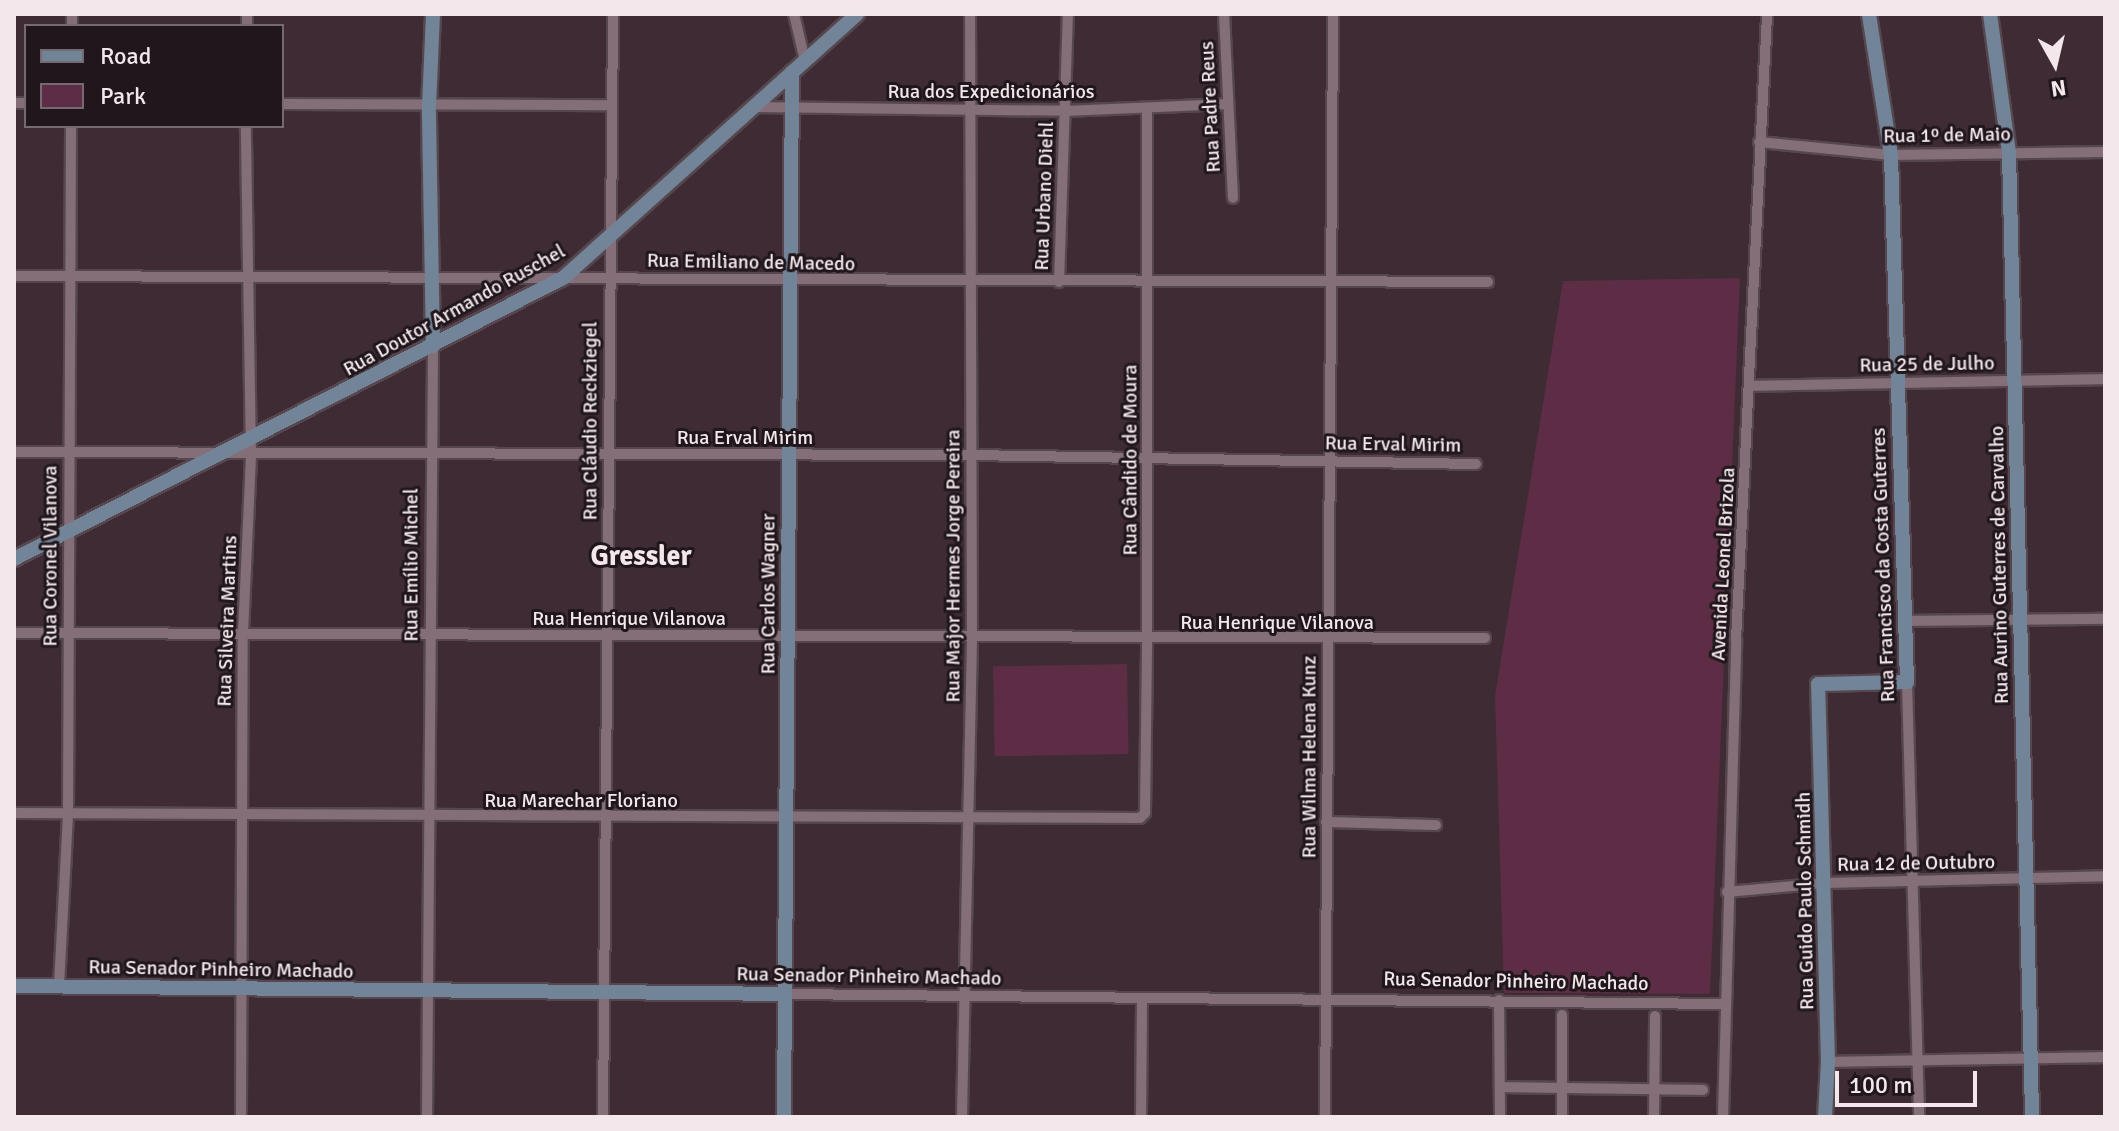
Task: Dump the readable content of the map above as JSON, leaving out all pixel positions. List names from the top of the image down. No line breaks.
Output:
{"streets":{"street":["Rua dos Expedicionários","Rua Padre Reus","Rua 1º de Maio","Rua Urbano Diehl","Rua Emiliano de Macedo","Rua Doutor Armando Ruschel","Rua 25 de Julho","Rua Cláudio Reckziegel","Rua Erval Mirim","Rua Cândido de Moura","Rua Coronel Vilanova","Avenida Leonel Brizola","Rua Emílio Michel","Rua Francisco da Costa Guterres","Rua Aurino Guterres de Carvalho","Rua Major Hermes Jorge Pereira","Rua Carlos Wagner","Rua Henrique Vilanova","Rua Silveira Martins","Rua Wilma Helena Kunz","Rua Marechar Floriano","Rua 12 de Outubro","Rua Guido Paulo Schmidh","Rua Senador Pinheiro Machado"]},"crossings":[["Rua dos Expedicionários","Rua Padre Reus"],["Rua dos Expedicionários","Rua Urbano Diehl"],["Rua dos Expedicionários","Rua Doutor Armando Ruschel"],["Rua dos Expedicionários","Rua Cândido de Moura"],["Rua dos Expedicionários","Rua Major Hermes Jorge Pereira"],["Rua dos Expedicionários","Rua Carlos Wagner"],["Rua 1º de Maio","Avenida Leonel Brizola"],["Rua 1º de Maio","Rua Francisco da Costa Guterres"],["Rua 1º de Maio","Rua Aurino Guterres de Carvalho"],["Rua Urbano Diehl","Rua Emiliano de Macedo"],["Rua Emiliano de Macedo","Rua Doutor Armando Ruschel"],["Rua Emiliano de Macedo","Rua Cláudio Reckziegel"],["Rua Emiliano de Macedo","Rua Cândido de Moura"],["Rua Emiliano de Macedo","Rua Coronel Vilanova"],["Rua Emiliano de Macedo","Rua Emílio Michel"],["Rua Emiliano de Macedo","Rua Major Hermes Jorge Pereira"],["Rua Emiliano de Macedo","Rua Carlos Wagner"],["Rua Emiliano de Macedo","Rua Silveira Martins"],["Rua Emiliano de Macedo","Rua Wilma Helena Kunz"],["Rua Doutor Armando Ruschel","Rua Cláudio Reckziegel"],["Rua Doutor Armando Ruschel","Rua Erval Mirim"],["Rua Doutor Armando Ruschel","Rua Coronel Vilanova"],["Rua Doutor Armando Ruschel","Rua Emílio Michel"],["Rua Doutor Armando Ruschel","Rua Carlos Wagner"],["Rua Doutor Armando Ruschel","Rua Silveira Martins"],["Rua 25 de Julho","Avenida Leonel Brizola"],["Rua 25 de Julho","Rua Francisco da Costa Guterres"],["Rua 25 de Julho","Rua Aurino Guterres de Carvalho"],["Rua Cláudio Reckziegel","Rua Erval Mirim"],["Rua Cláudio Reckziegel","Rua Henrique Vilanova"],["Rua Cláudio Reckziegel","Rua Marechar Floriano"],["Rua Cláudio Reckziegel","Rua Senador Pinheiro Machado"],["Rua Erval Mirim","Rua Cândido de Moura"],["Rua Erval Mirim","Rua Coronel Vilanova"],["Rua Erval Mirim","Rua Emílio Michel"],["Rua Erval Mirim","Rua Major Hermes Jorge Pereira"],["Rua Erval Mirim","Rua Carlos Wagner"],["Rua Erval Mirim","Rua Silveira Martins"],["Rua Erval Mirim","Rua Wilma Helena Kunz"],["Rua Cândido de Moura","Rua Henrique Vilanova"],["Rua Cândido de Moura","Rua Marechar Floriano"],["Rua Coronel Vilanova","Rua Henrique Vilanova"],["Rua Coronel Vilanova","Rua Marechar Floriano"],["Rua Coronel Vilanova","Rua Senador Pinheiro Machado"],["Avenida Leonel Brizola","Rua 12 de Outubro"],["Avenida Leonel Brizola","Rua Senador Pinheiro Machado"],["Rua Emílio Michel","Rua Henrique Vilanova"],["Rua Emílio Michel","Rua Marechar Floriano"],["Rua Emílio Michel","Rua Senador Pinheiro Machado"],["Rua Francisco da Costa Guterres","Rua 12 de Outubro"],["Rua Francisco da Costa Guterres","Rua Guido Paulo Schmidh"],["Rua Aurino Guterres de Carvalho","Rua 12 de Outubro"],["Rua Major Hermes Jorge Pereira","Rua Henrique Vilanova"],["Rua Major Hermes Jorge Pereira","Rua Marechar Floriano"],["Rua Major Hermes Jorge Pereira","Rua Senador Pinheiro Machado"],["Rua Carlos Wagner","Rua Henrique Vilanova"],["Rua Carlos Wagner","Rua Marechar Floriano"],["Rua Carlos Wagner","Rua Senador Pinheiro Machado"],["Rua Henrique Vilanova","Rua Silveira Martins"],["Rua Henrique Vilanova","Rua Wilma Helena Kunz"],["Rua Silveira Martins","Rua Marechar Floriano"],["Rua Silveira Martins","Rua Senador Pinheiro Machado"],["Rua Wilma Helena Kunz","Rua Senador Pinheiro Machado"],["Rua 12 de Outubro","Rua Guido Paulo Schmidh"]],"districts":["Gressler"],"legend":["Road","Park"],"scale_bar":"100 m","north":"bottom"}
